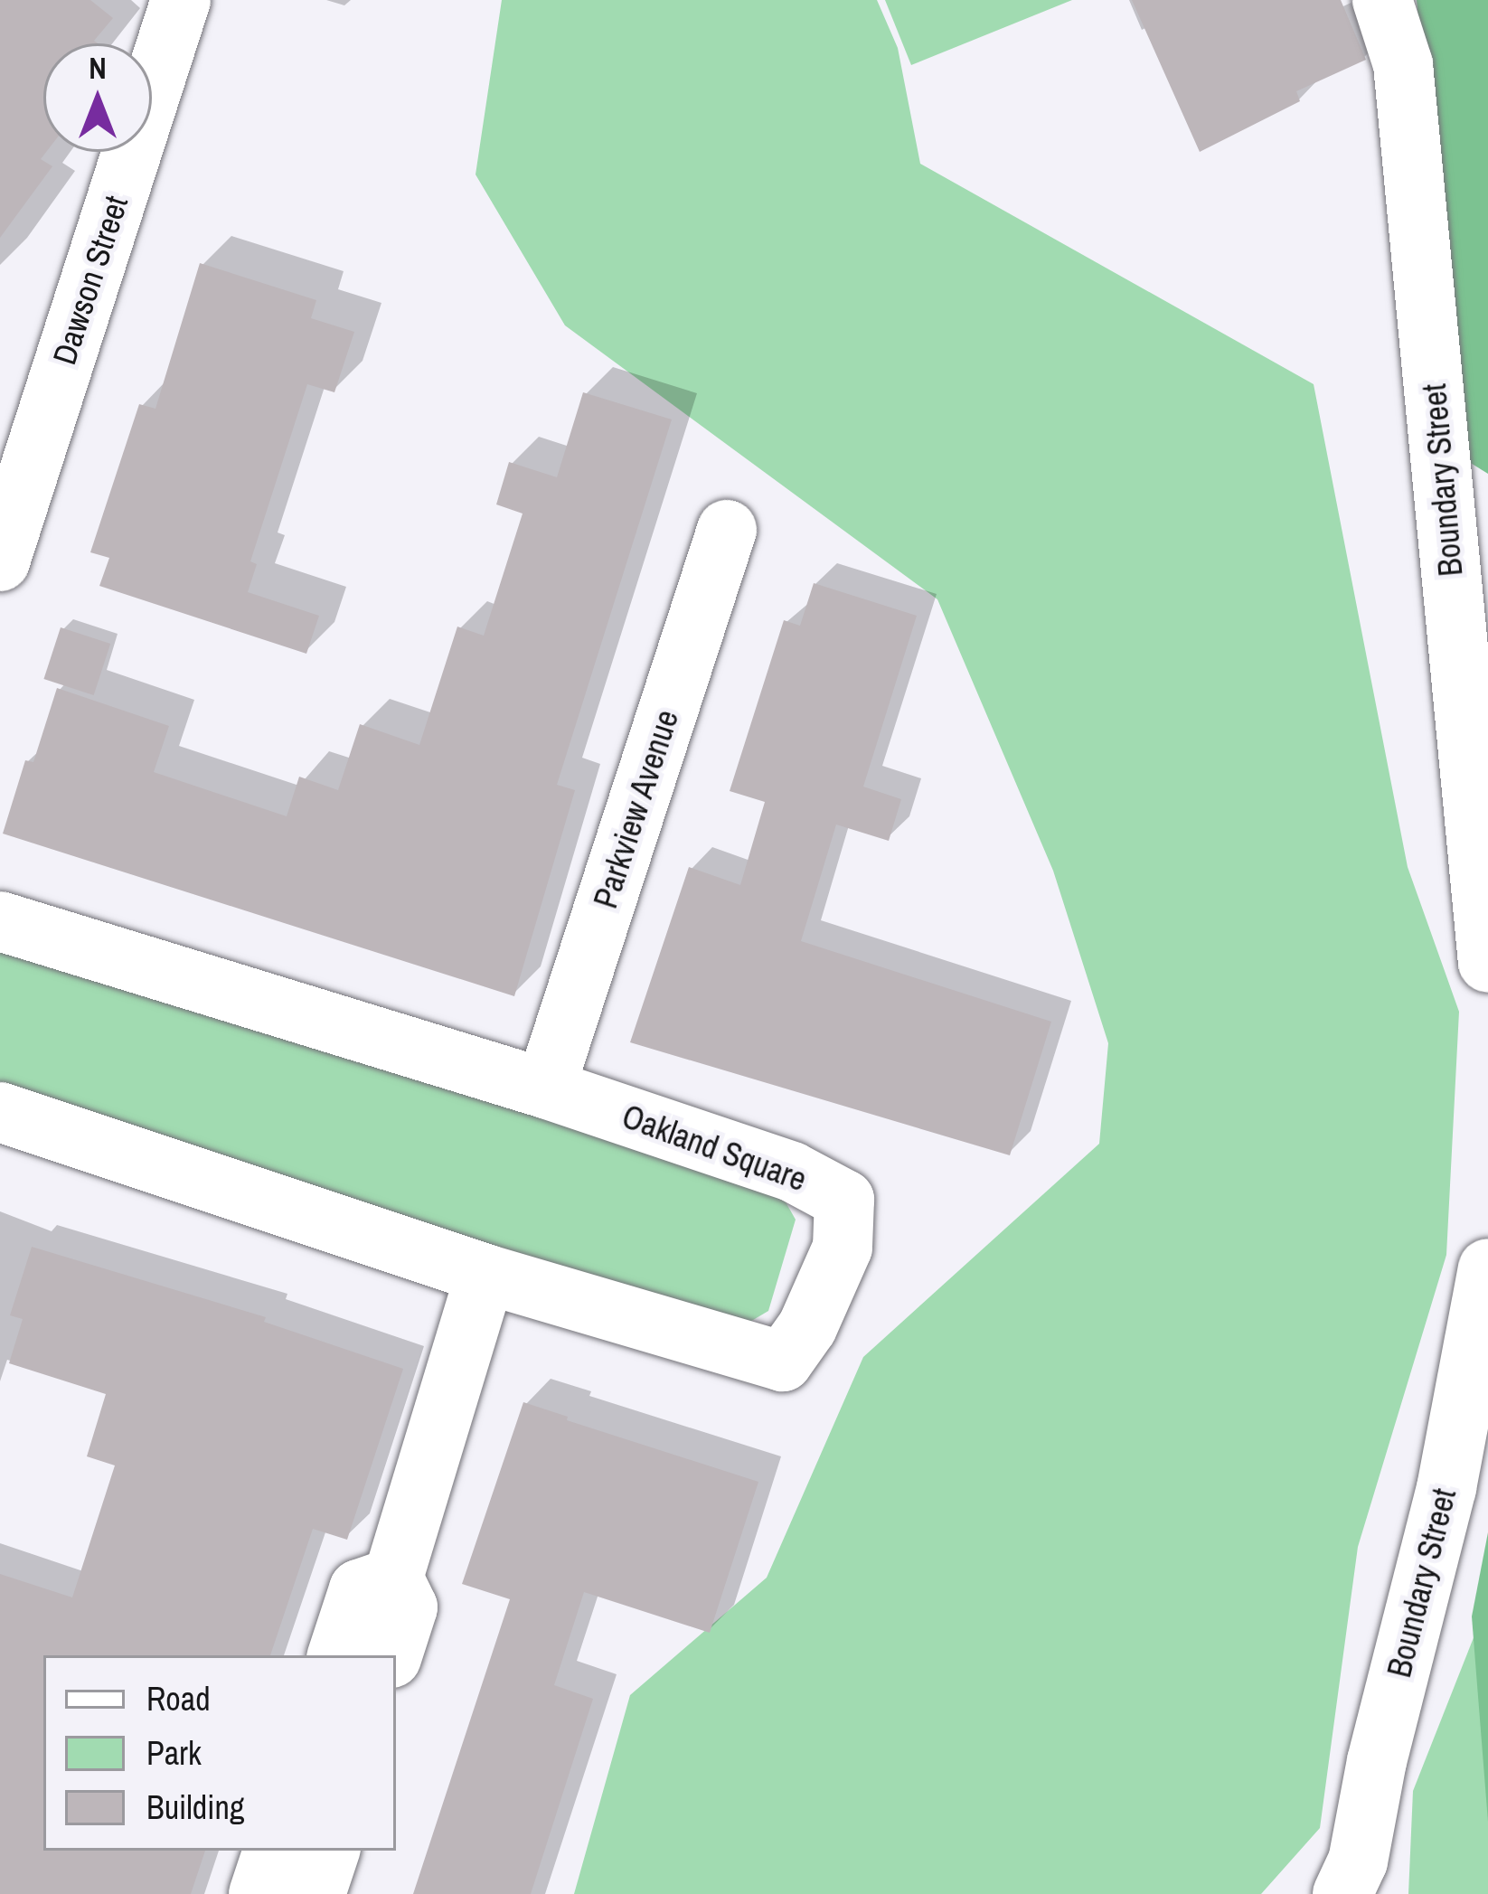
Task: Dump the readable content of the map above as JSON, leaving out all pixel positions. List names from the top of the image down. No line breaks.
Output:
{"streets":{"street":["Dawson Street","Boundary Street","Parkview Avenue","Oakland Square"]},"crossings":[["Parkview Avenue","Oakland Square"]],"legend":["Road","Park","Building"],"north":"top"}
